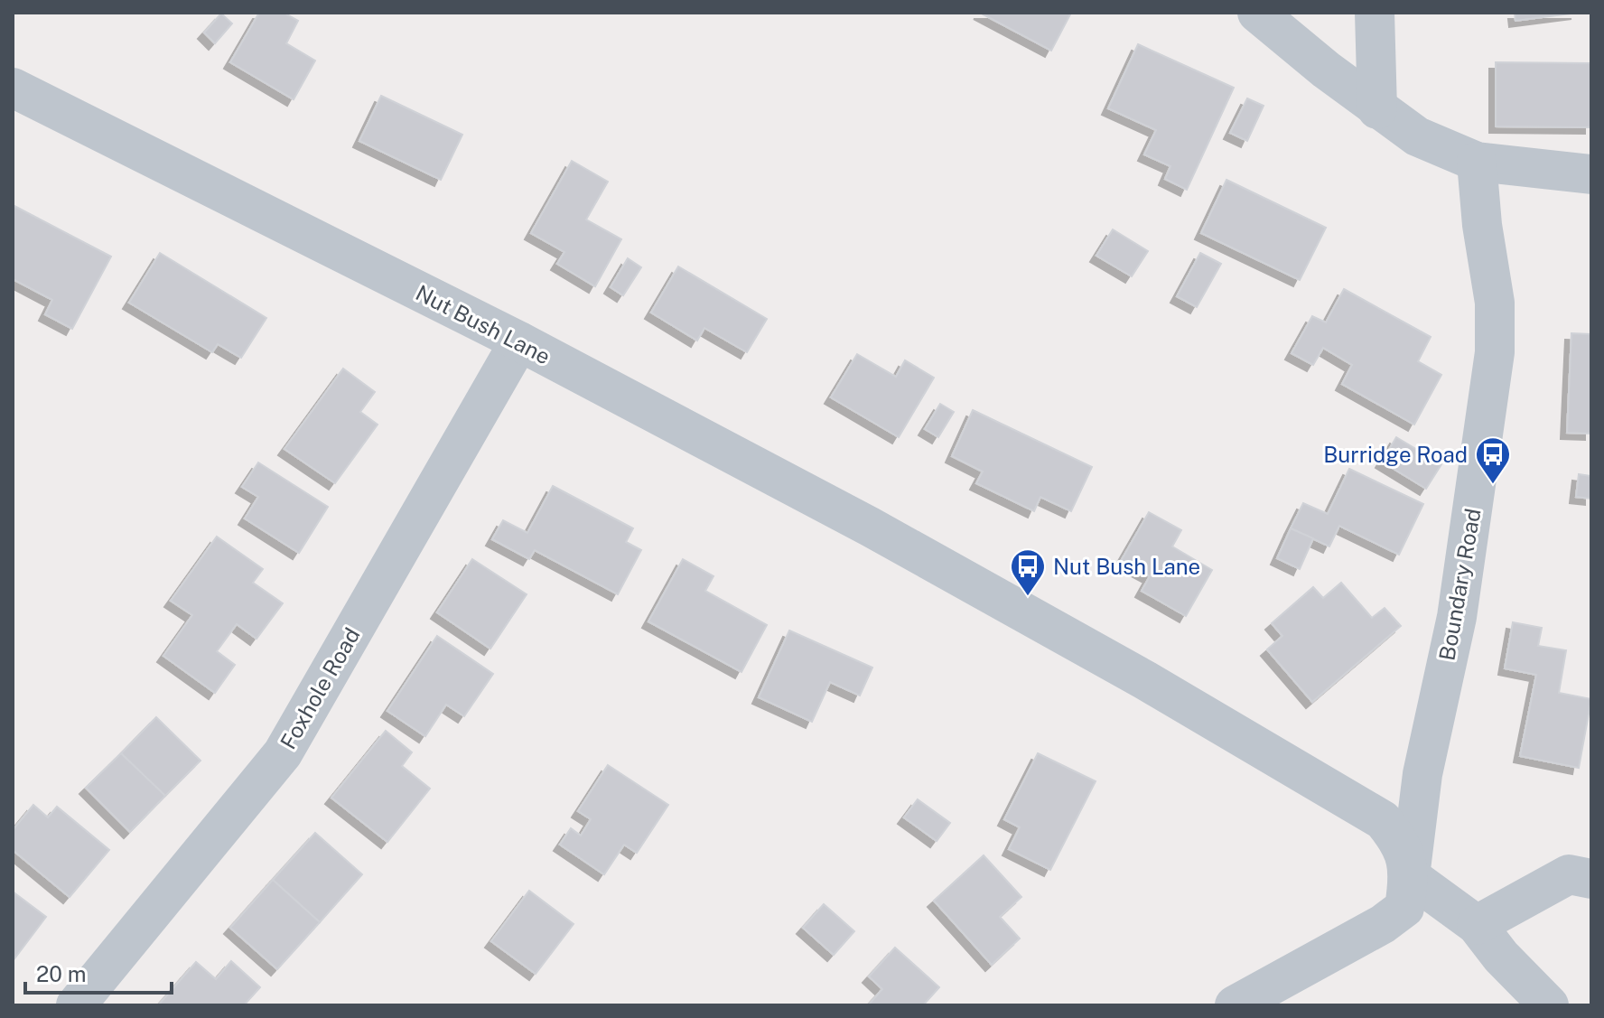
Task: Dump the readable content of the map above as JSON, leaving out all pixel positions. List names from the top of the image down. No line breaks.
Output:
{"streets":{"street":["Nut Bush Lane","Boundary Road","Foxhole Road"]},"crossings":[["Nut Bush Lane","Boundary Road"],["Nut Bush Lane","Foxhole Road"]],"places":{"bus stop":["Burridge Road","Nut Bush Lane"]},"scale_bar":"20 m"}
